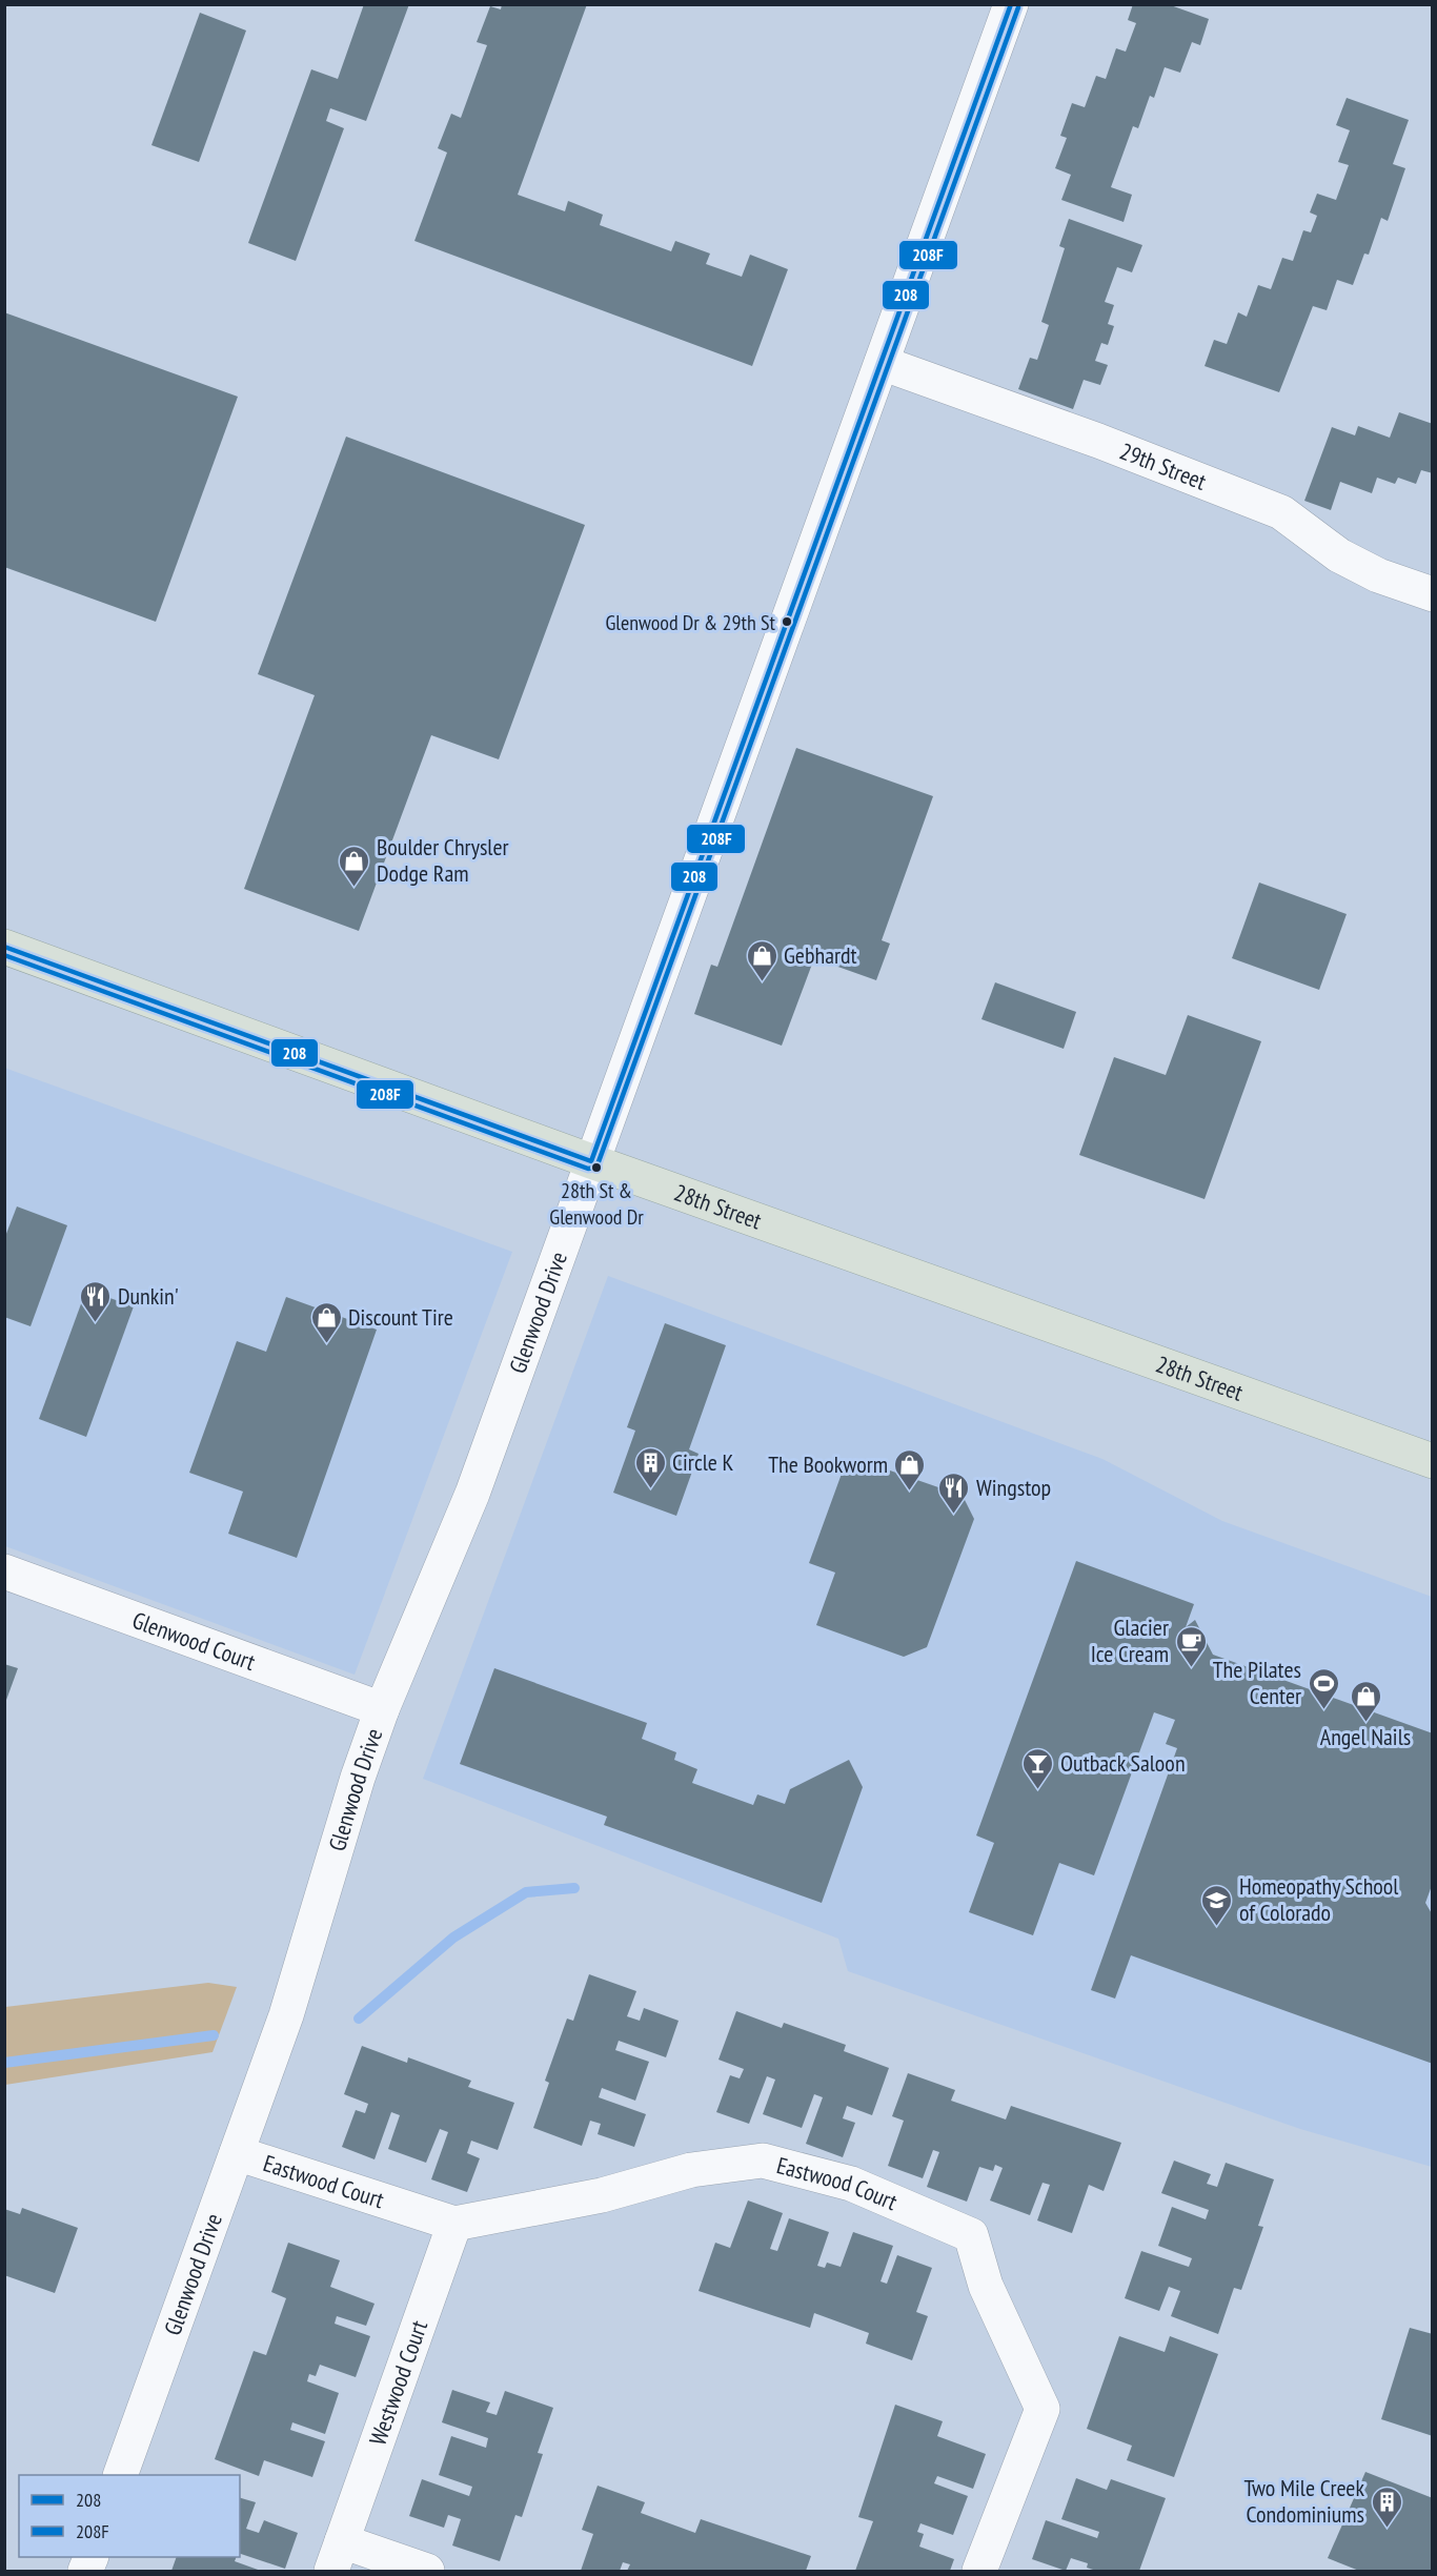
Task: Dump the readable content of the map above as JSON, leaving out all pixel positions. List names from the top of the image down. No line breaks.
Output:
{"streets":{"highway":["28th Street"],"street":["29th Street","Glenwood Drive","Glenwood Court","Eastwood Court","Westwood Court"]},"crossings":[["29th Street","Glenwood Drive"],["28th Street","Glenwood Drive"],["Glenwood Drive","Glenwood Court"],["Glenwood Drive","Eastwood Court"],["Eastwood Court","Westwood Court"]],"places":{"other":["Glenwood Dr & 29th St","28th St & Glenwood Dr"],"shop":["Boulder Chrysler Dodge Ram","Gebhardt","Discount Tire","The Bookworm","Angel Nails"],"restaurant":["Dunkin'","Wingstop"],"building":["Circle K","Two Mile Creek Condominiums"],"cafe":["Glacier Ice Cream"],"sports":["The Pilates Center"],"bar":["Outback Saloon"],"school or university":["Homeopathy School of Colorado"]},"lines":["transit line 208","transit line 208F"],"legend":["208","208F"]}
